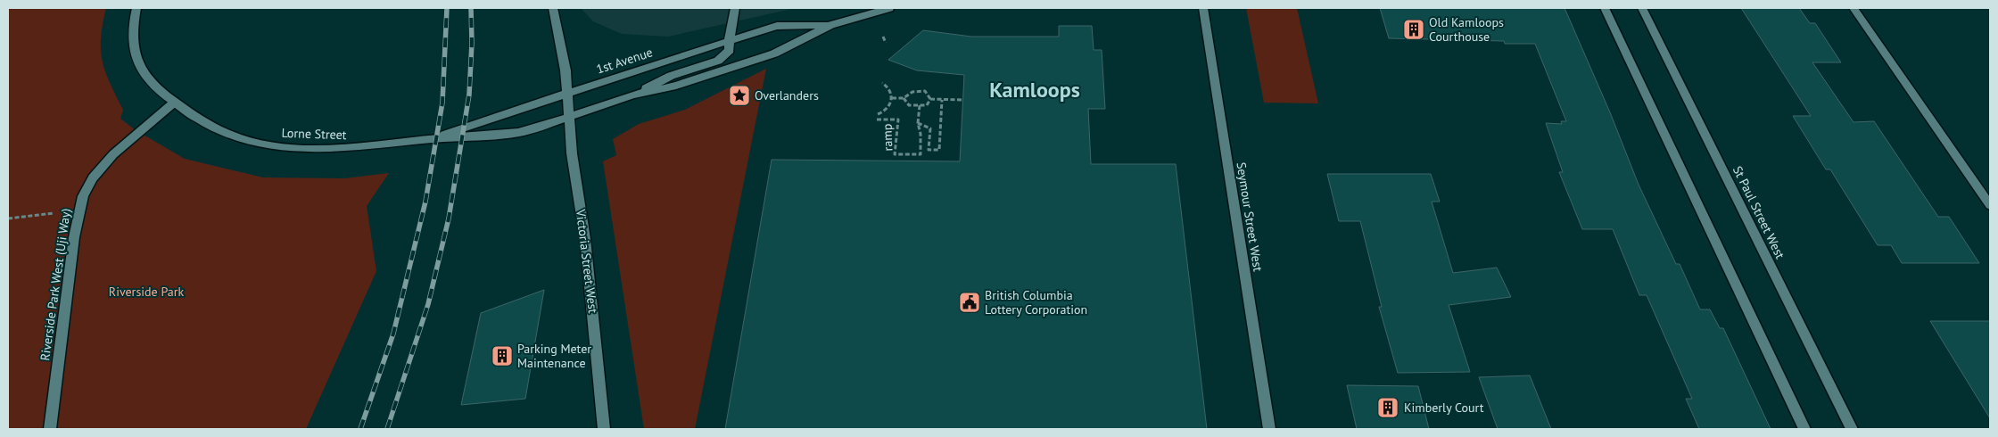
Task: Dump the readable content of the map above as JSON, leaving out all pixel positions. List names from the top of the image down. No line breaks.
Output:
{"streets":{"street":["1st Avenue","Lorne Street","St Paul Street West","Seymour Street West","Victoria Street West","Riverside Park West (Uji Way)"],"path":["ramp"]},"crossings":[["1st Avenue","Lorne Street"],["1st Avenue","Victoria Street West"],["Lorne Street","Victoria Street West"],["Lorne Street","Riverside Park West (Uji Way)"]],"districts":["Kamloops"],"parks":["Riverside Park"],"places":{"building":["Old Kamloops Courthouse","Parking Meter Maintenance","Kimberly Court"],"place":["Overlanders"],"public building":["British Columbia Lottery Corporation"]}}
